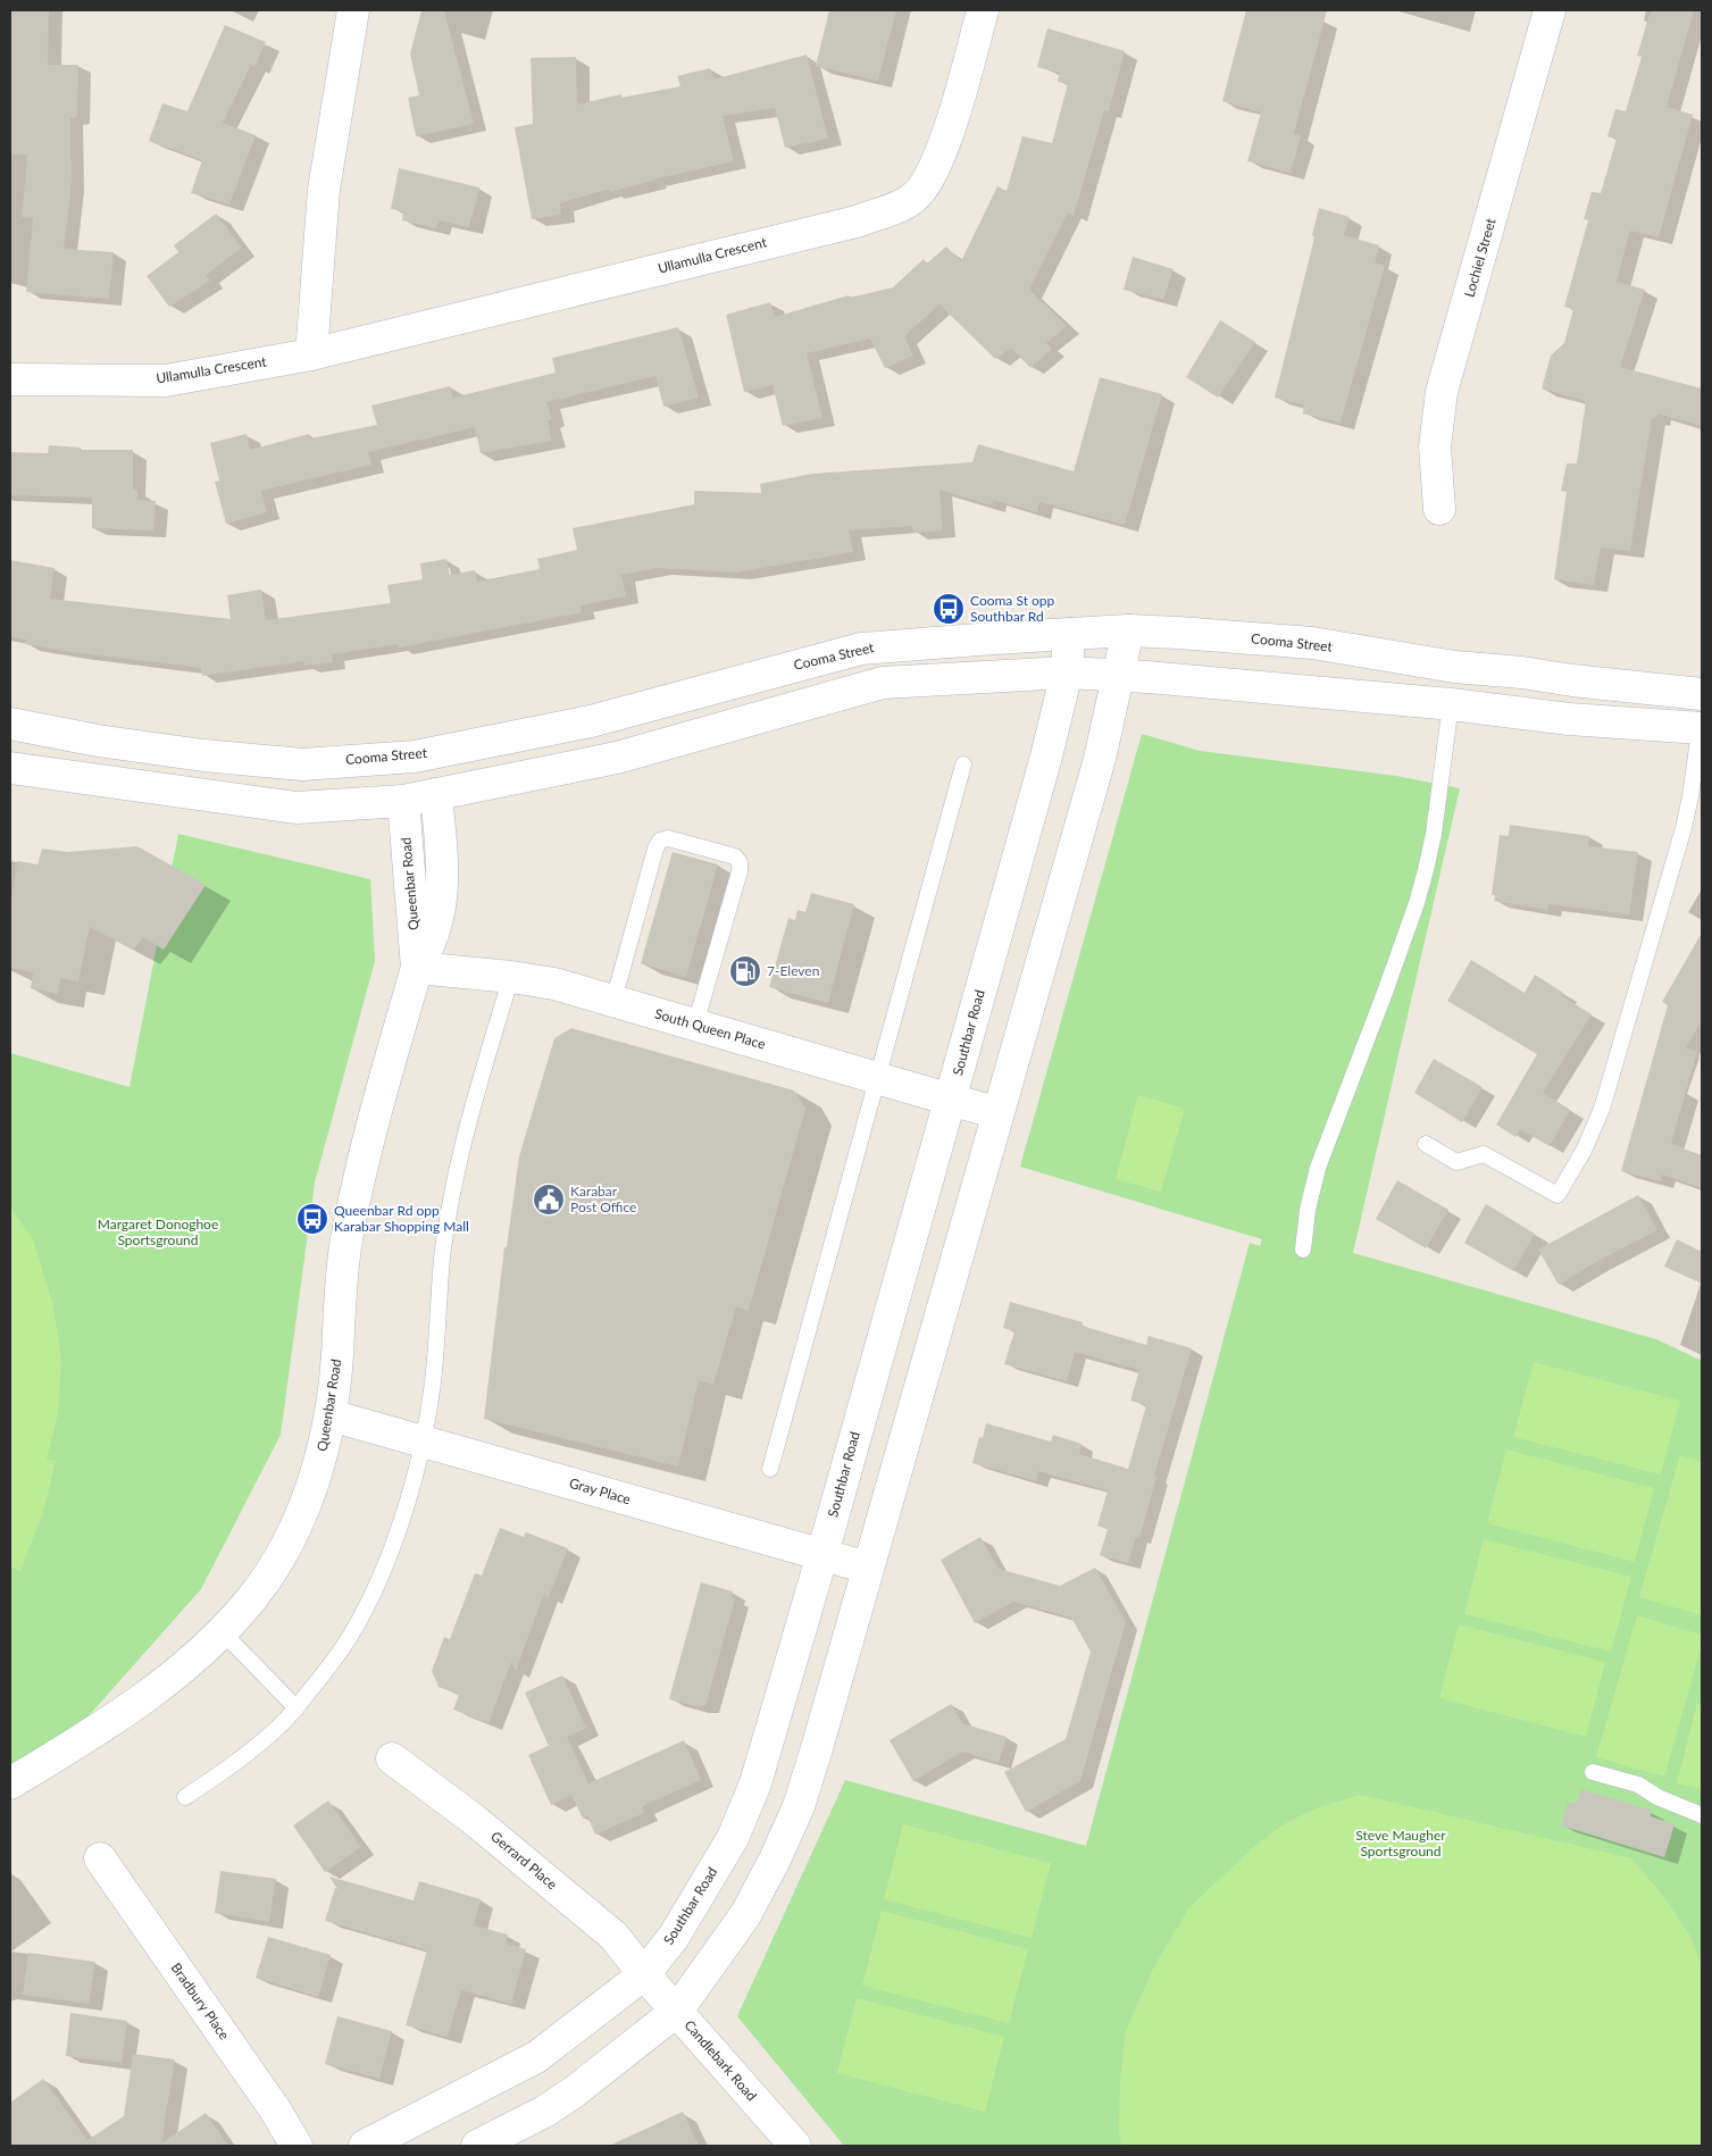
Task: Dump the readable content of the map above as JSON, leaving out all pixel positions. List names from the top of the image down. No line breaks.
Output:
{"streets":{"main road":["Ullamulla Crescent","Lochiel Street","Cooma Street","Queenbar Road","South Queen Place","Southbar Road","Gray Place","Gerrard Place","Bradbury Place","Candlebark Road"]},"crossings":[["Cooma Street","Queenbar Road"],["Cooma Street","Southbar Road"],["Queenbar Road","South Queen Place"],["Queenbar Road","Gray Place"],["South Queen Place","Southbar Road"],["Southbar Road","Gray Place"],["Southbar Road","Gerrard Place"],["Southbar Road","Candlebark Road"],["Gerrard Place","Candlebark Road"]],"parks":["Margaret Donoghoe Sportsground","Steve Maugher Sportsground"],"places":{"bus stop":["Cooma St opp Southbar Rd","Queenbar Rd opp Karabar Shopping Mall"],"fuel station":["7-Eleven"],"public building":["Karabar Post Office"]}}
